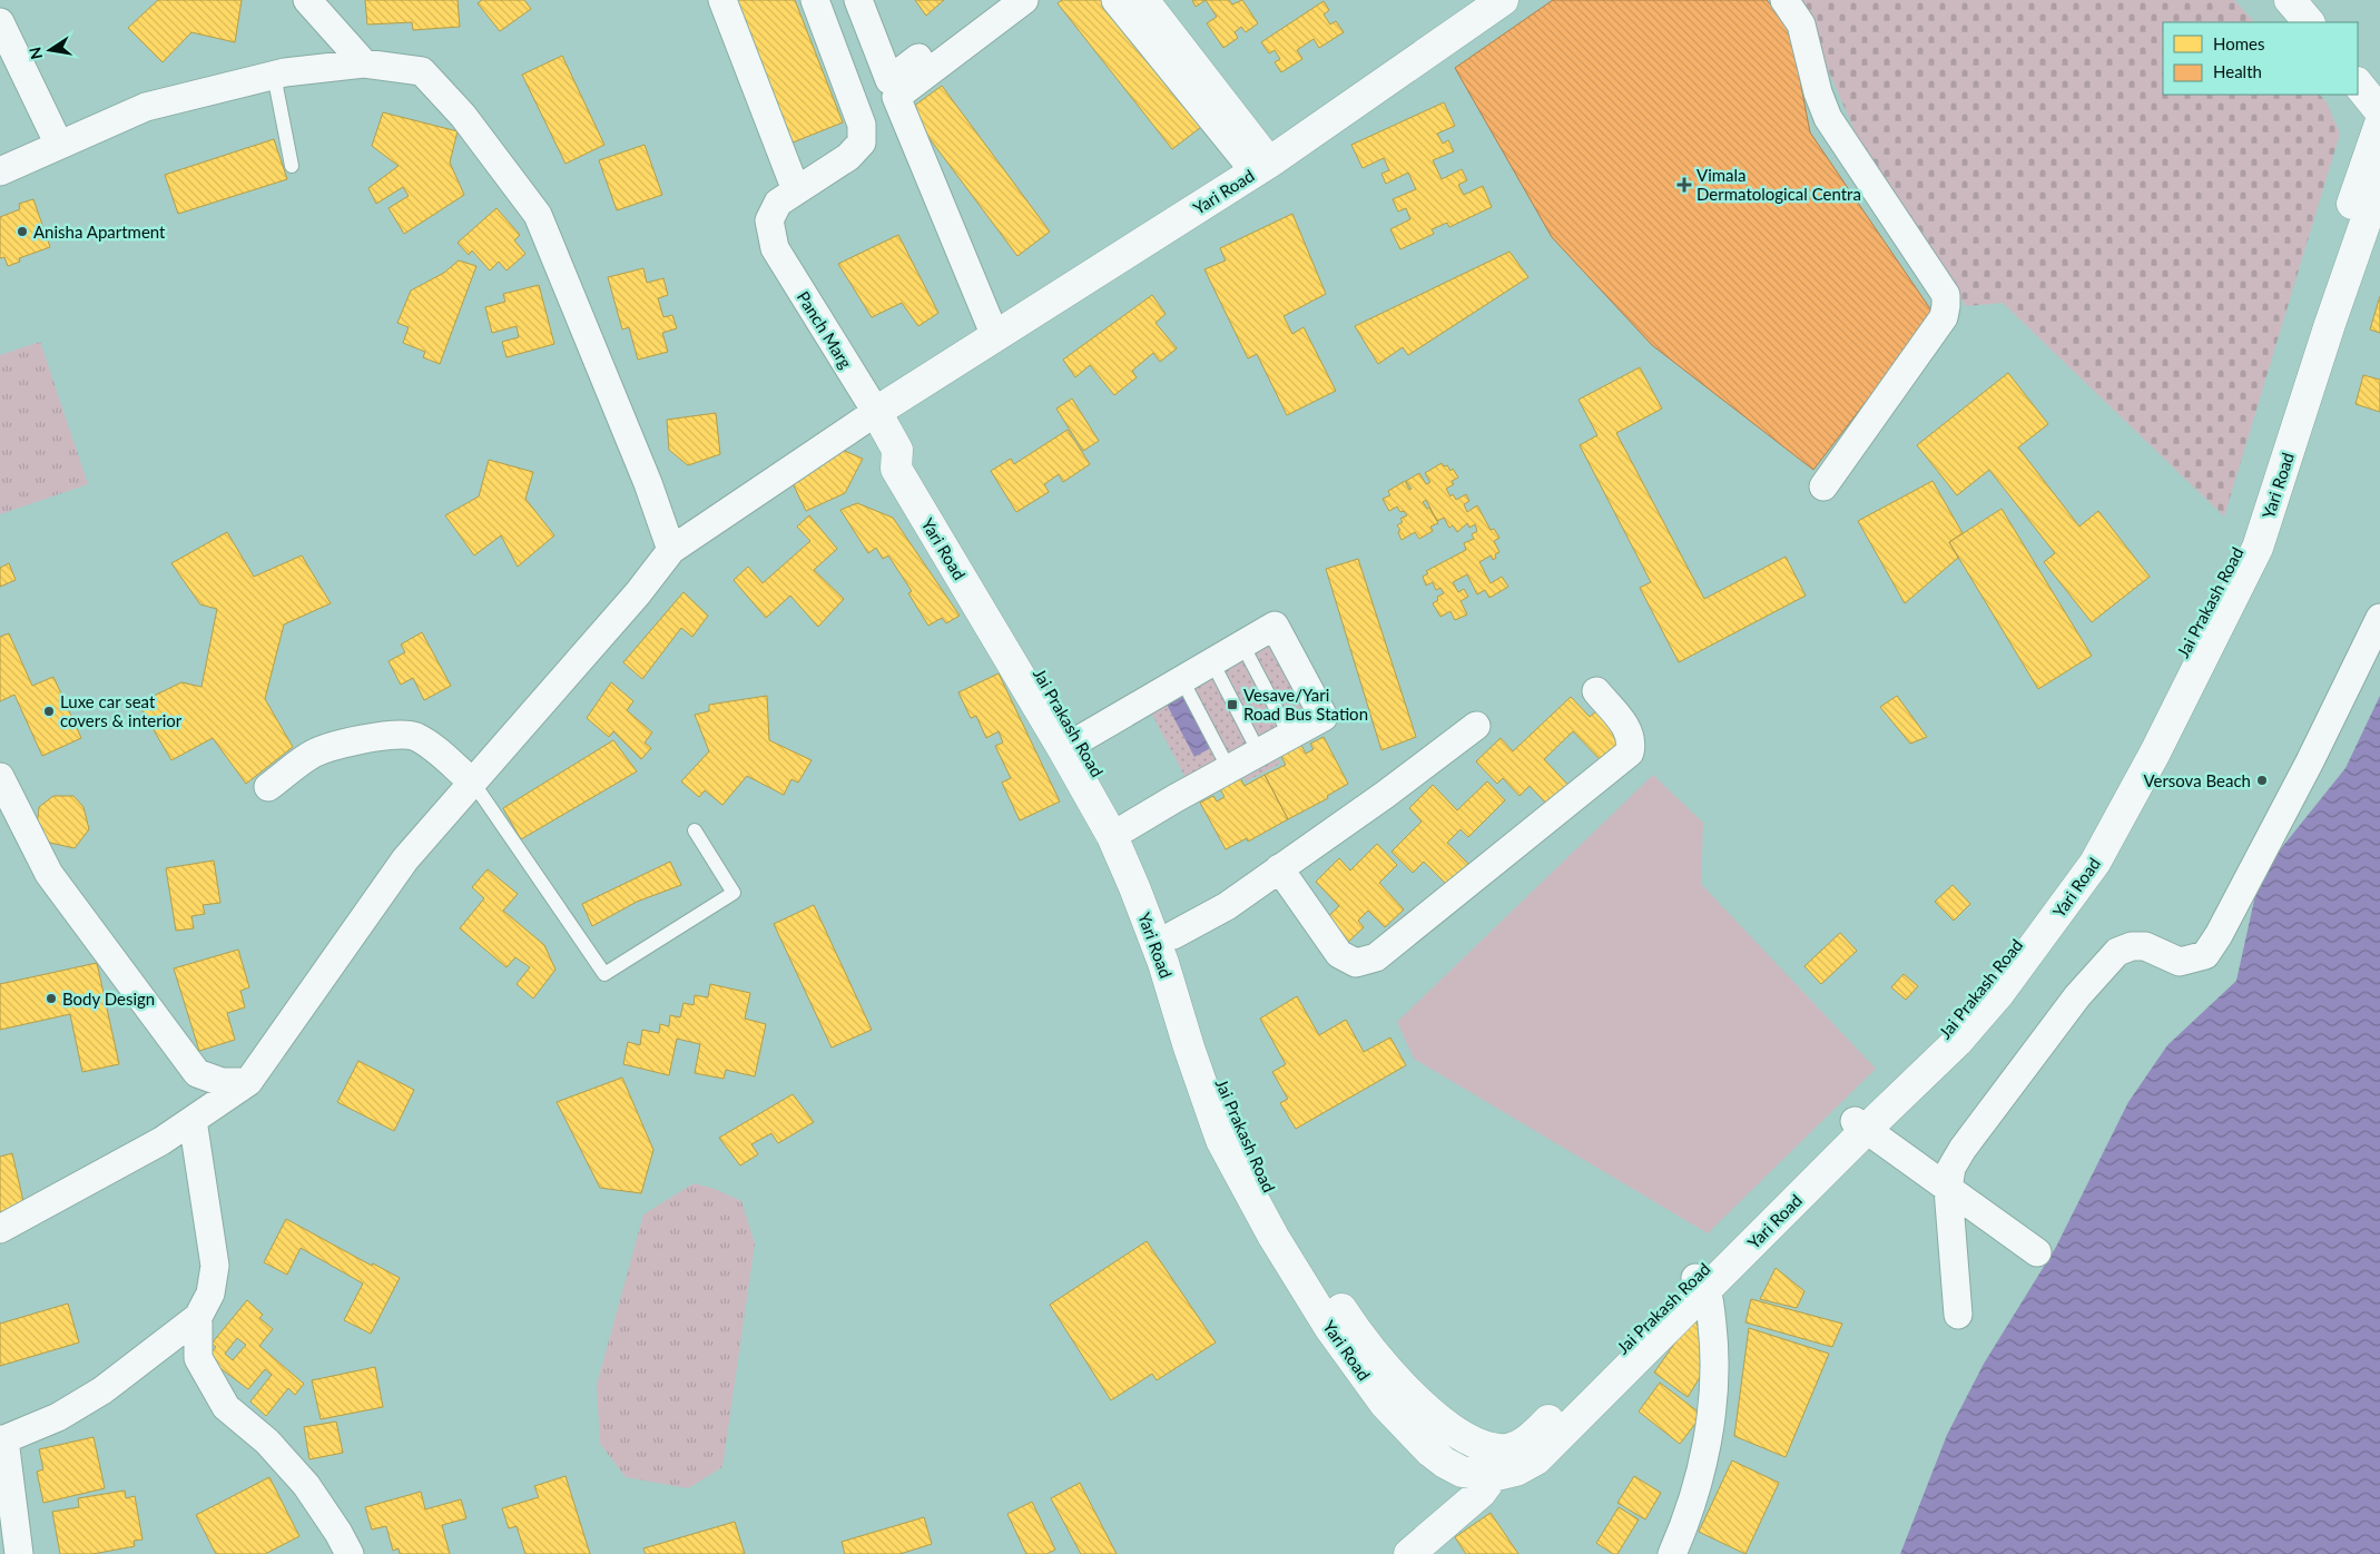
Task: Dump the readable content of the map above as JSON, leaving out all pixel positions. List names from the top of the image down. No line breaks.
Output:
{"streets":{"main road":["Yari Road","Jai Prakash Road"],"street":["Panch Marg"]},"crossings":[["Yari Road","Panch Marg"],["Yari Road","Jai Prakash Road"],["Panch Marg","Jai Prakash Road"]],"places":{"health":["Vimala Dermatological Centra"],"other":["Anisha Apartment","Luxe car seat covers & interior","Versova Beach","Body Design"],"transit":["Vesave/Yari Road Bus Station"]},"legend":["Homes","Health"],"north":"left"}
